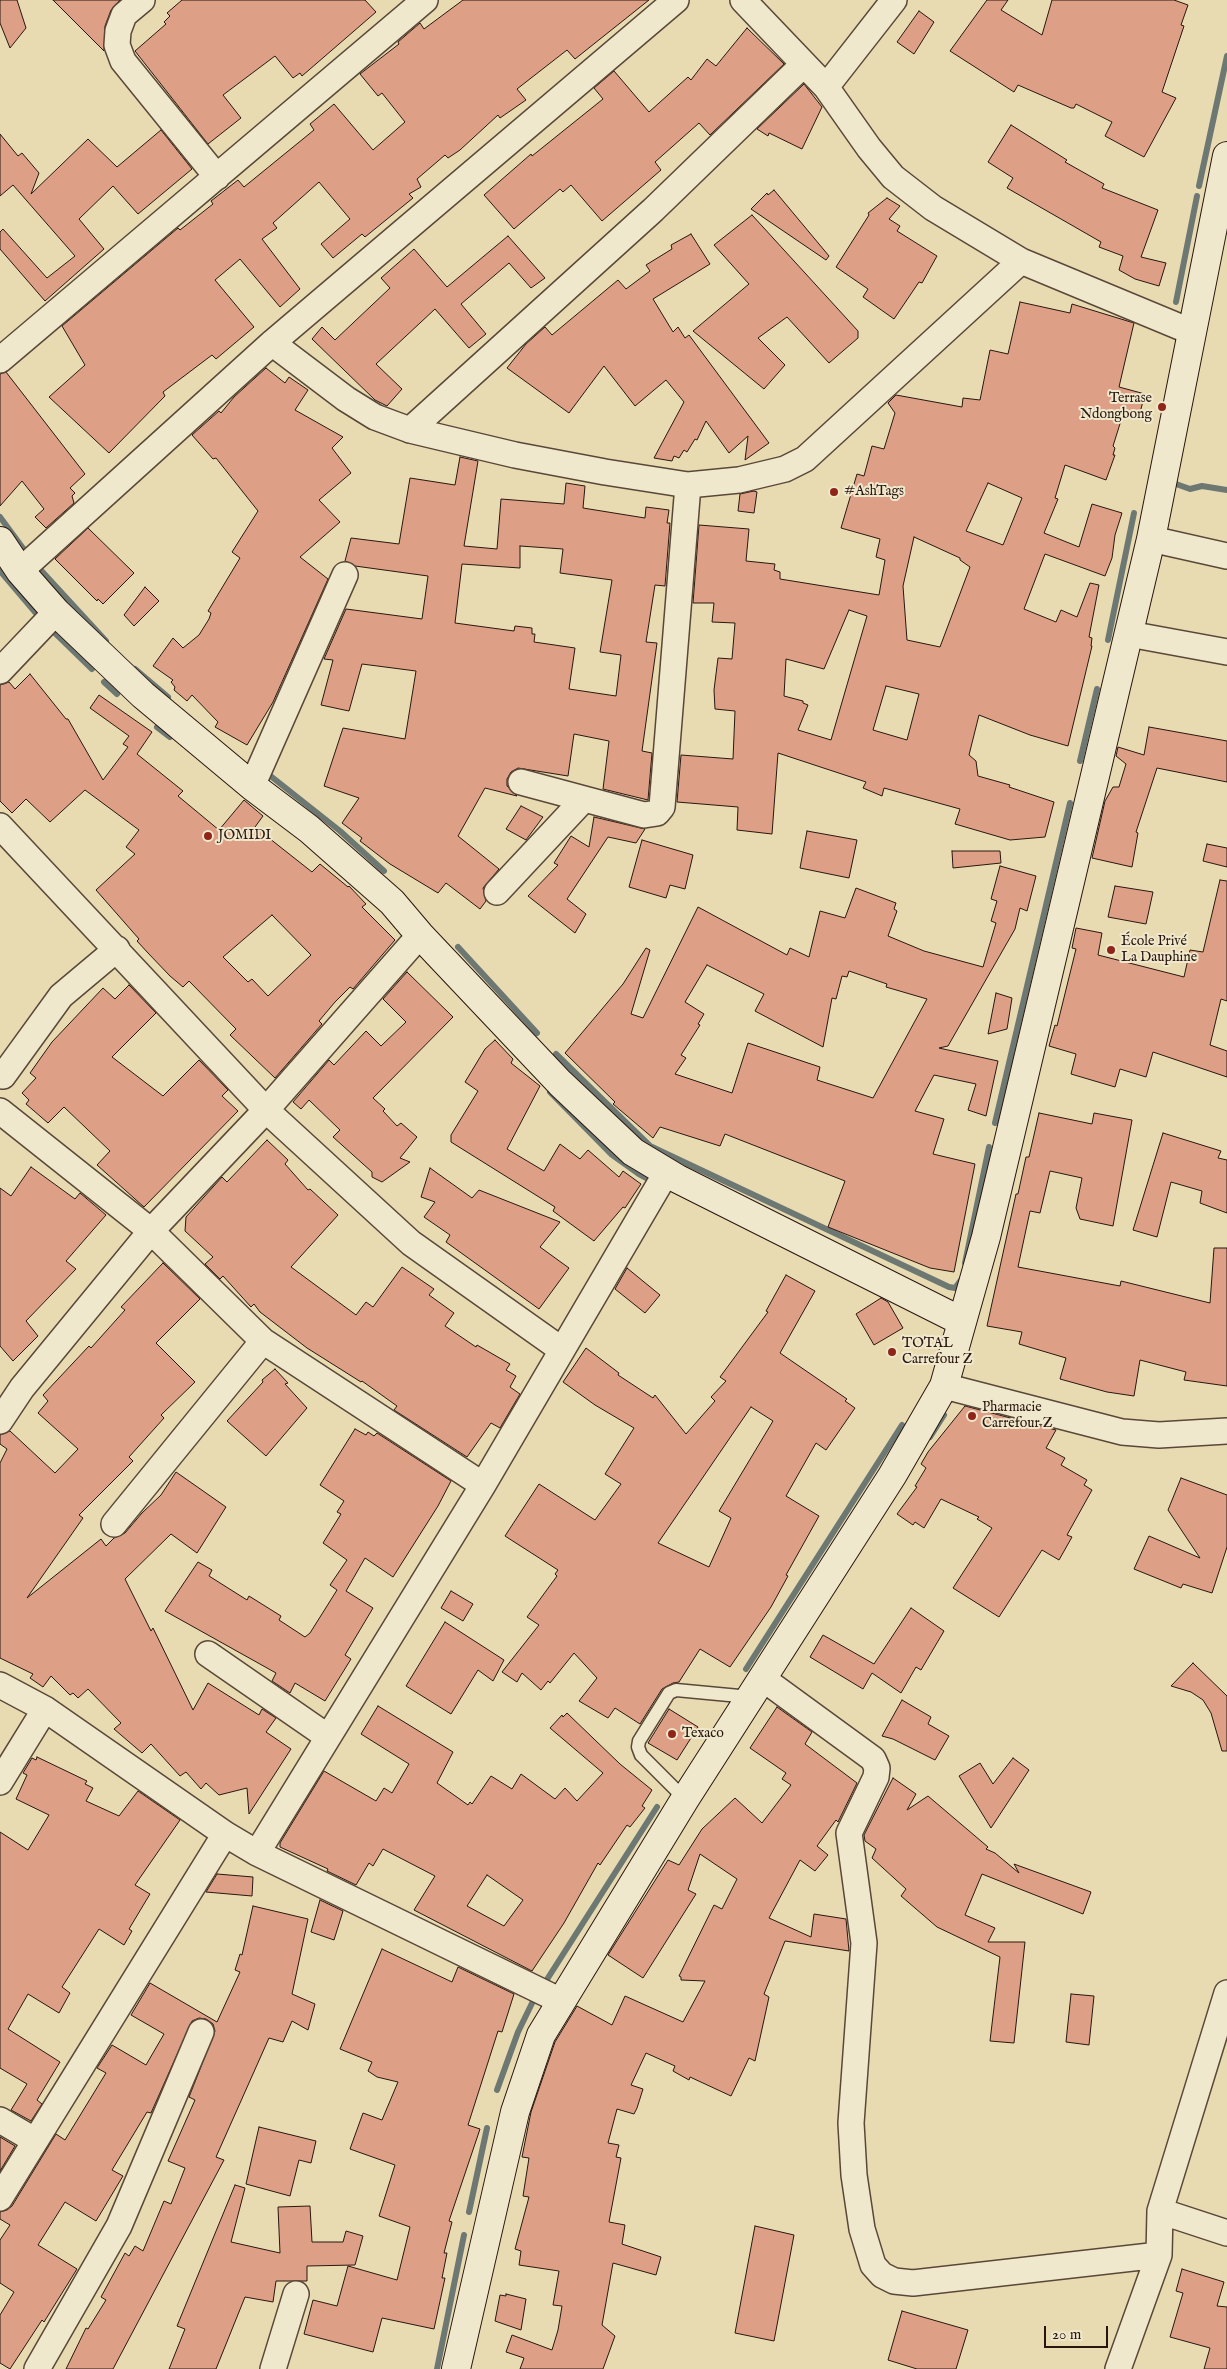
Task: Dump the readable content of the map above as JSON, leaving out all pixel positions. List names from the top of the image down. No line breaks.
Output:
{"places":["Terrase Ndongbong","#AshTags","JOMIDI","École Privé La Dauphine","TOTAL Carrefour Z","Pharmacie Carrefour Z","Texaco"],"scale_bar":"20 m"}
